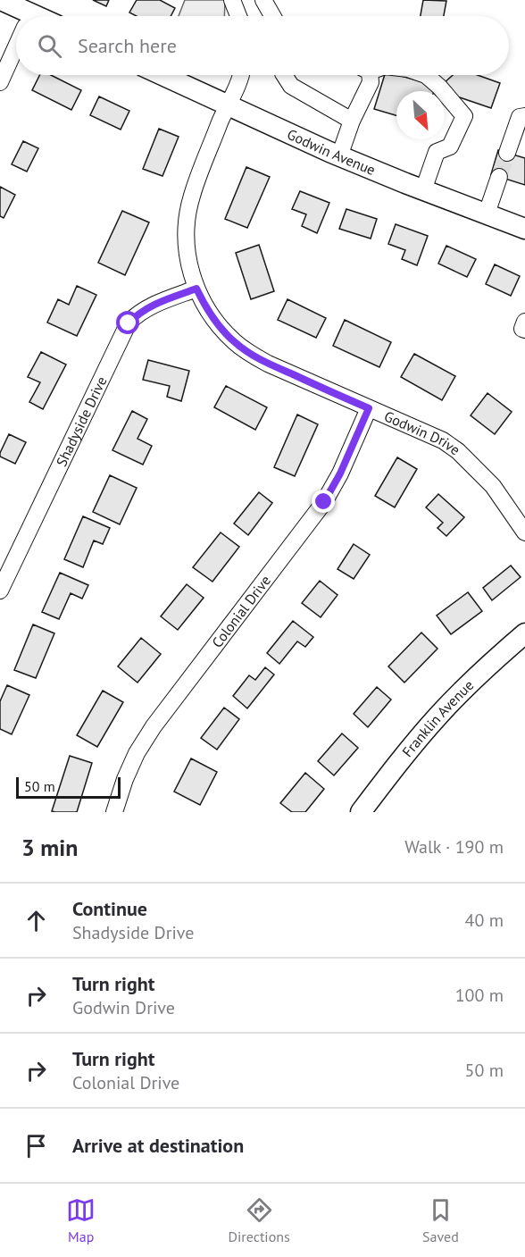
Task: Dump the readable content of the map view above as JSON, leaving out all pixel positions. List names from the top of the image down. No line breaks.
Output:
{"streets":{"main road":["Godwin Avenue","Franklin Avenue"],"street":["Shadyside Drive","Godwin Drive","Colonial Drive"]},"crossings":[["Godwin Avenue","Godwin Drive"],["Shadyside Drive","Godwin Drive"],["Godwin Drive","Colonial Drive"]],"scale_bar":"50 m","north":"bottom right","page":{"search":"Search here","scale":"50 m","heading":["3 min","Walk · 190 m"],"list":[["Continue","Shadyside Drive","40 m"],["Turn right","Godwin Drive","100 m"],["Turn right","Colonial Drive","50 m"],"Arrive at destination"],"nav":["Map","Directions","Saved"]}}
